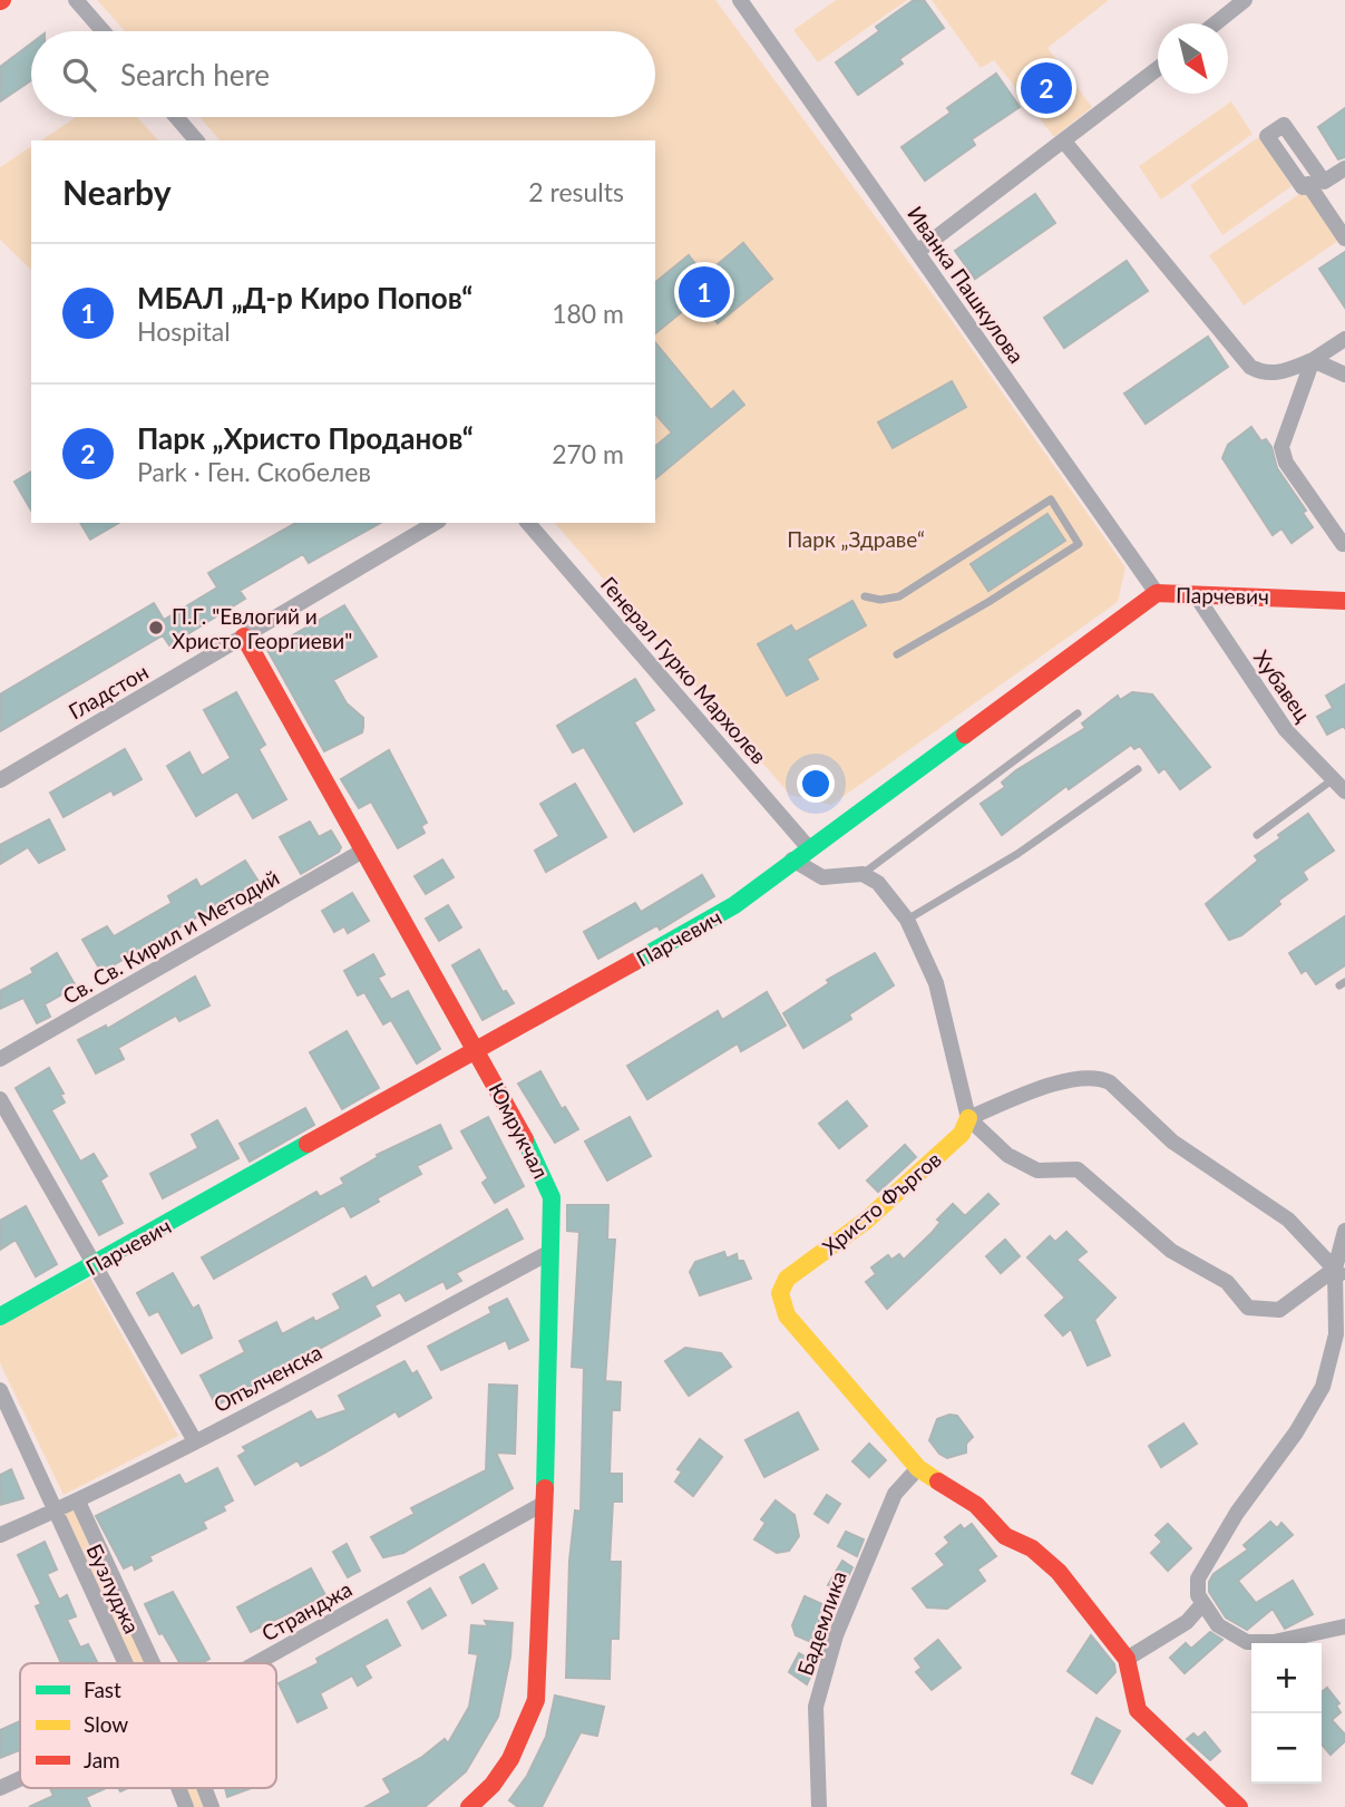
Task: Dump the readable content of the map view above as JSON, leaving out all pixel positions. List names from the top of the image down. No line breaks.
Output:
{"streets":{"street":["Иванка Пашкулова","Парчевич","Генерал Гурко Мархолев","Хубавец","Гладстон","Св. Св. Кирил и Методий","Юмрукчал","Христо Фъргов","Опълченска","Бузлуджа","Странджа","Бадемлика"]},"crossings":[["Иванка Пашкулова","Парчевич"],["Парчевич","Генерал Гурко Мархолев"],["Парчевич","Хубавец"],["Парчевич","Юмрукчал"],["Гладстон","Юмрукчал"],["Св. Св. Кирил и Методий","Юмрукчал"],["Юмрукчал","Опълченска"],["Юмрукчал","Странджа"],["Христо Фъргов","Бадемлика"],["Опълченска","Бузлуджа"]],"parks":["Парк „Здраве“"],"places":["П.Г. \"Евлогий и Христо Георгиеви\""],"legend":["Fast","Slow","Jam"],"north":"bottom right","page":{"search":"Search here","pins":["2","1"],"heading":["Nearby","2 results"],"list":[{"mark":"1","name":"МБАЛ „Д-р Киро Попов“","note":"Hospital","value":"180 m"},{"mark":"2","name":"Парк „Христо Проданов“","note":"Park · Ген. Скобелев","value":"270 m"}],"map_buttons":["+","−"]}}
